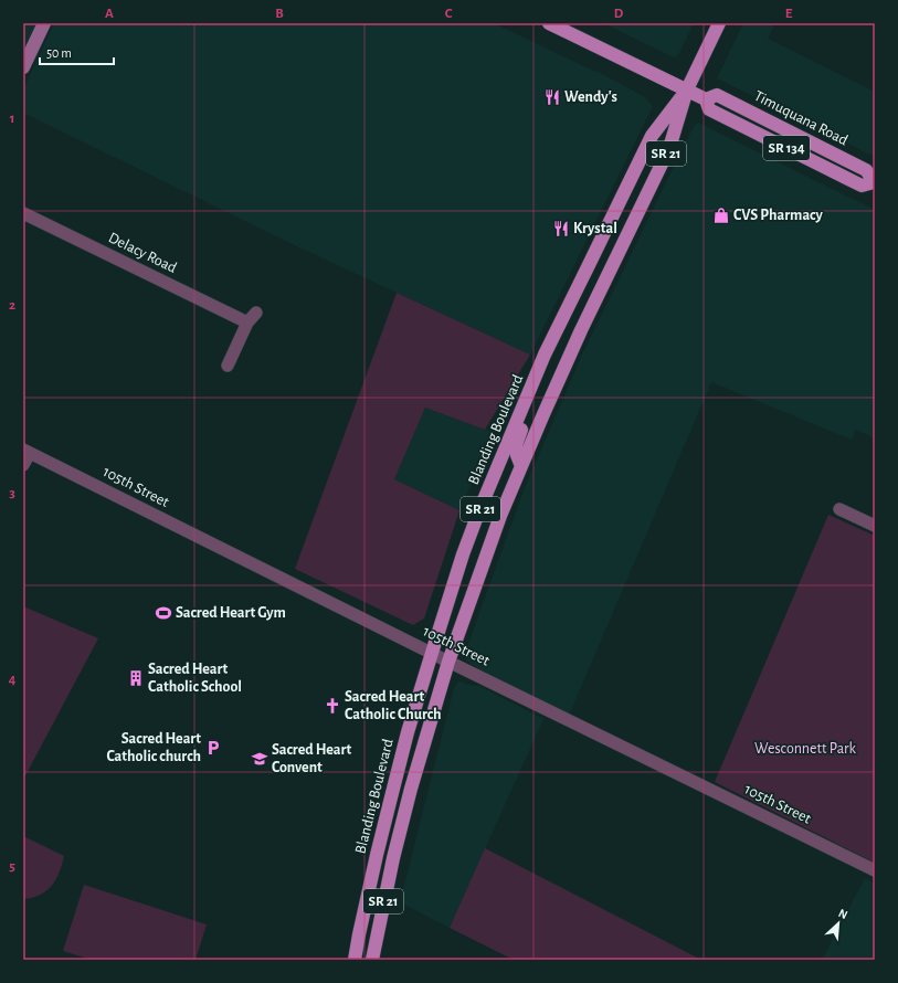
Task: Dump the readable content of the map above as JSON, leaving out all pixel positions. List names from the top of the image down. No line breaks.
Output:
{"streets":{"main road":["Timuquana Road","SR 134","SR 21","Blanding Boulevard"],"street":["Delacy Road","105th Street"]},"crossings":[["Timuquana Road","Blanding Boulevard"],["Blanding Boulevard","105th Street"]],"parks":["Wesconnett Park"],"places":{"restaurant":["Wendy's","Krystal"],"shop":["CVS Pharmacy"],"sports":["Sacred Heart Gym"],"building":["Sacred Heart Catholic School"],"church":["Sacred Heart Catholic Church"],"parking":["Sacred Heart Catholic church"],"school or university":["Sacred Heart Convent"]},"scale_bar":"50 m","north":"top right","grid":{"columns":["A","B","C","D","E"],"rows":["1","2","3","4","5"]}}
